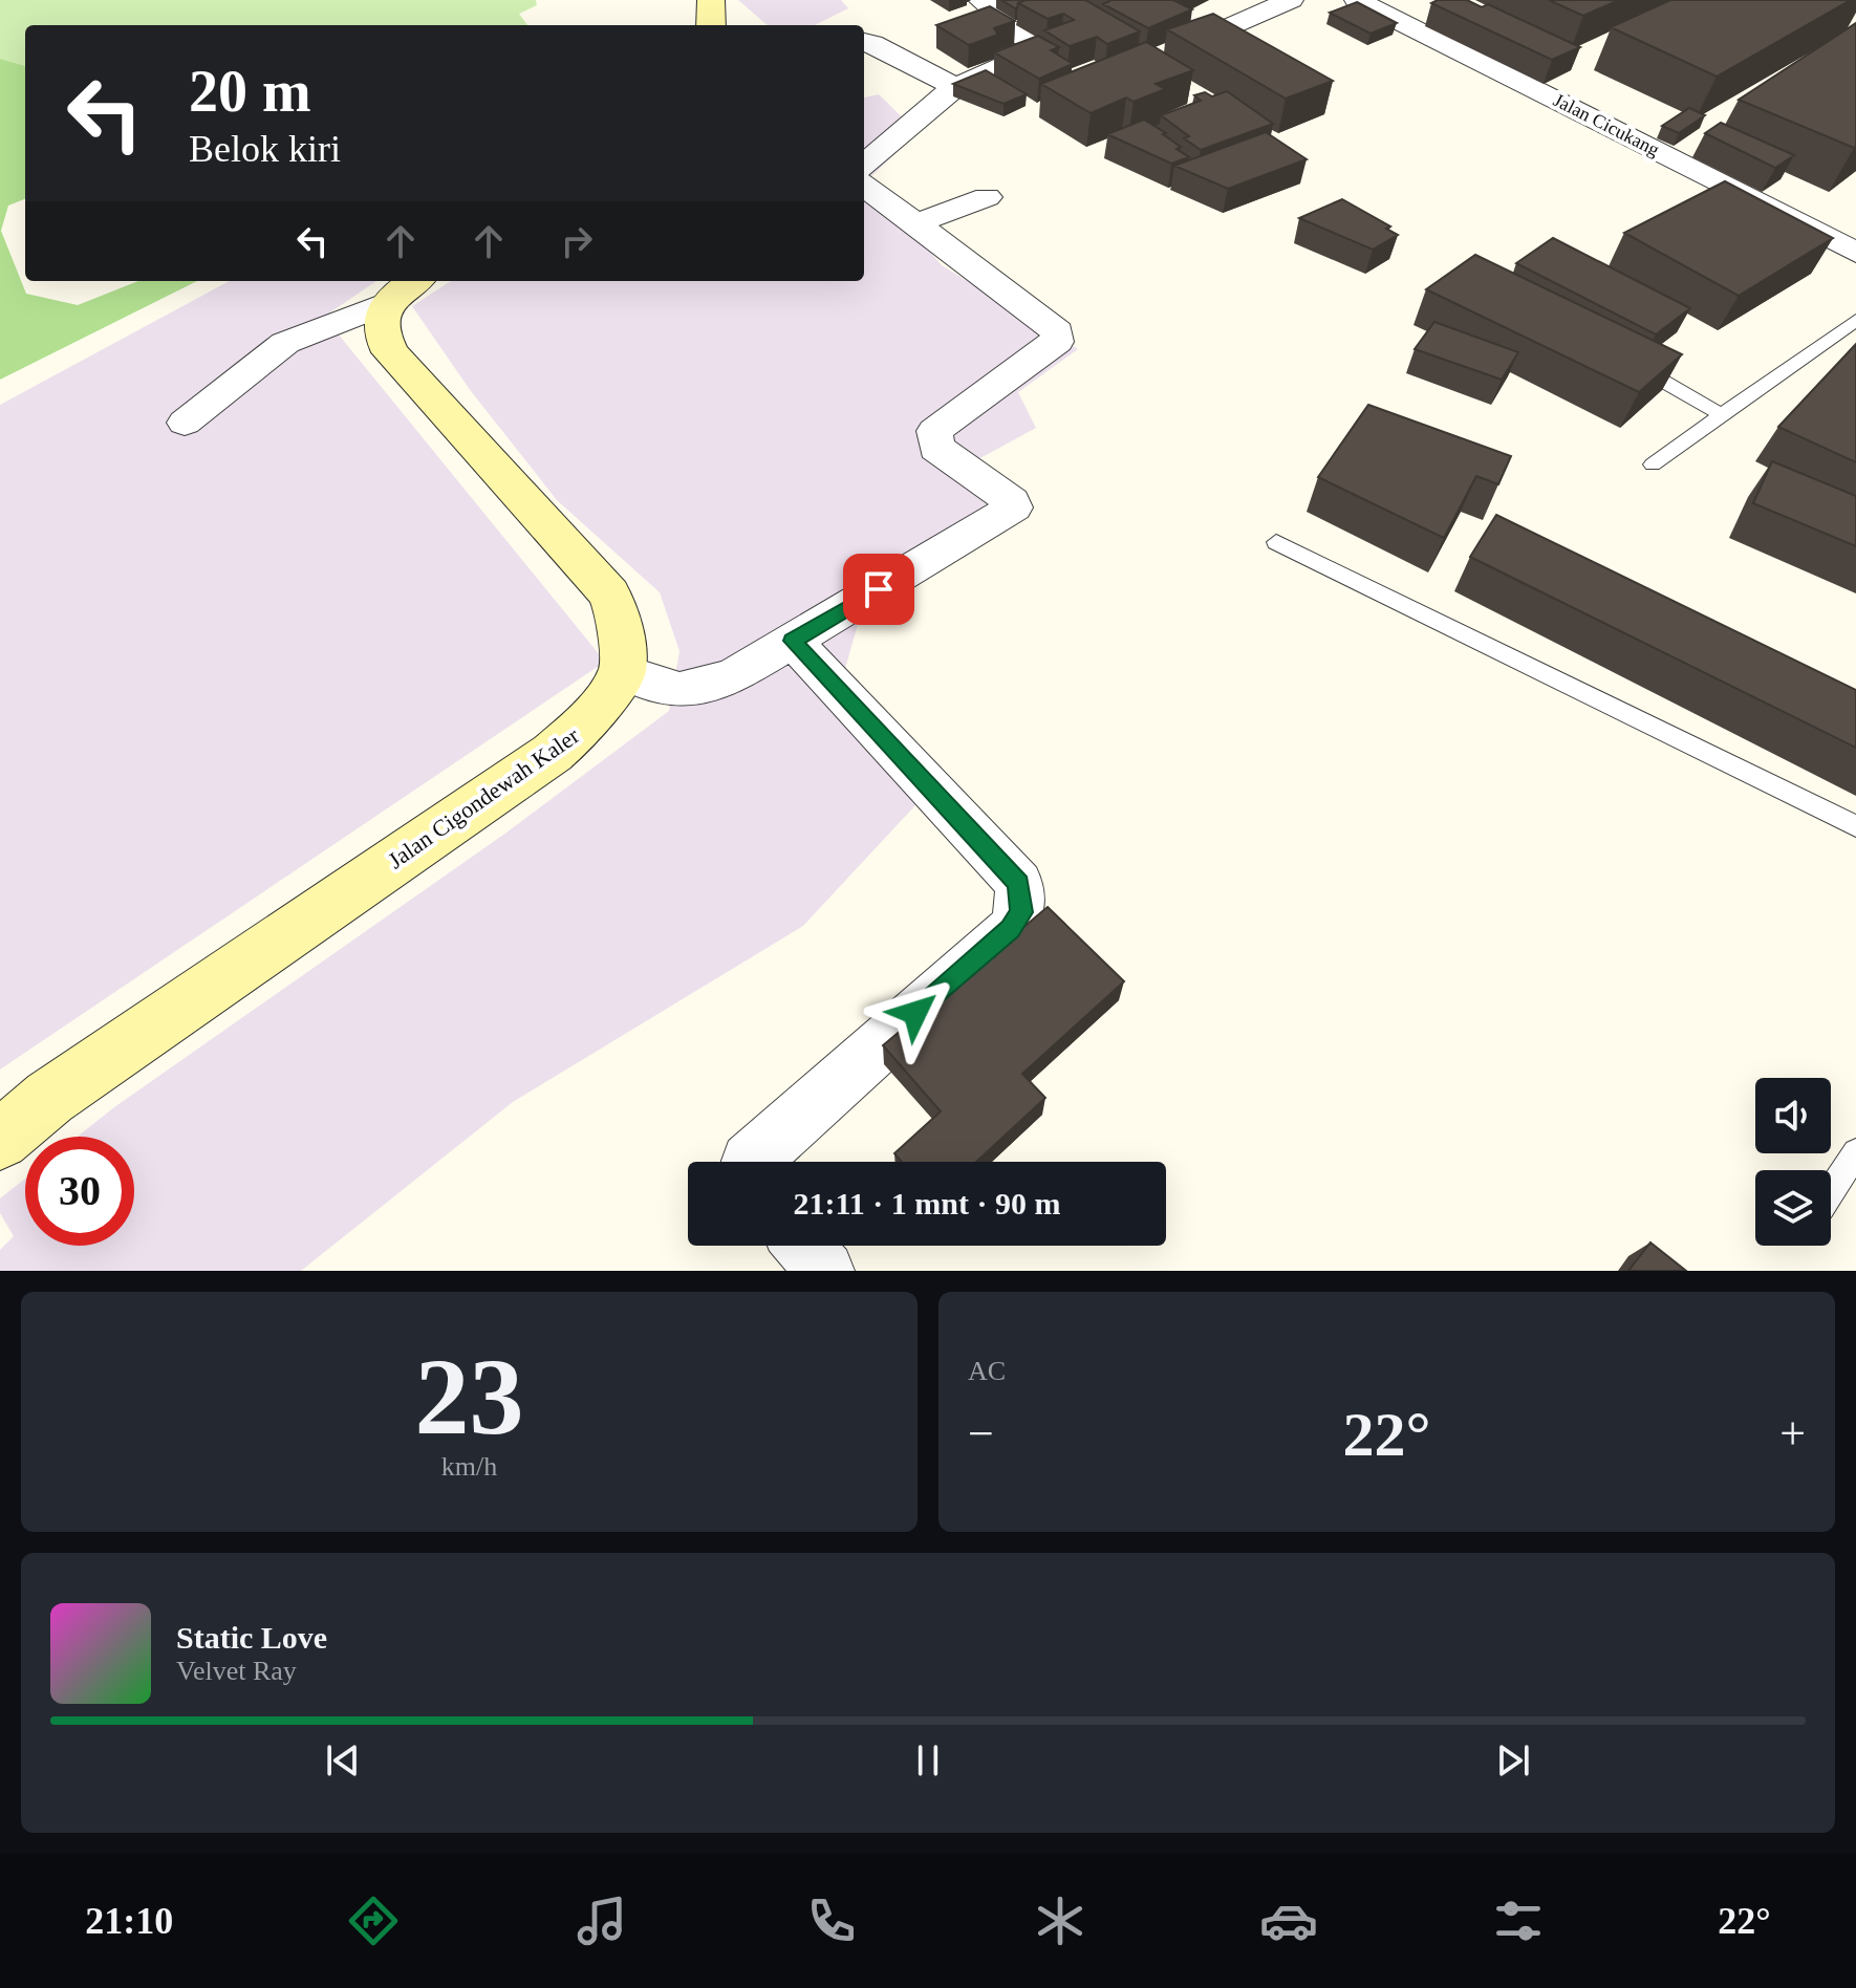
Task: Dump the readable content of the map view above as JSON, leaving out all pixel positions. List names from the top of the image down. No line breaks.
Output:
{"streets":{"main road":["Jalan Cigondewah Kaler"],"street":["Jalan Cicukang"]},"page":{"turn":["20 m","Belok kiri"],"limit":"30","trip":"21:11 · 1 mnt · 90 m","tile":[["23","km/h"],"AC"],"heat":["−","22°","+"],"song":["Static Love","Velvet Ray"],"tabs":["21:10","22°"]}}
